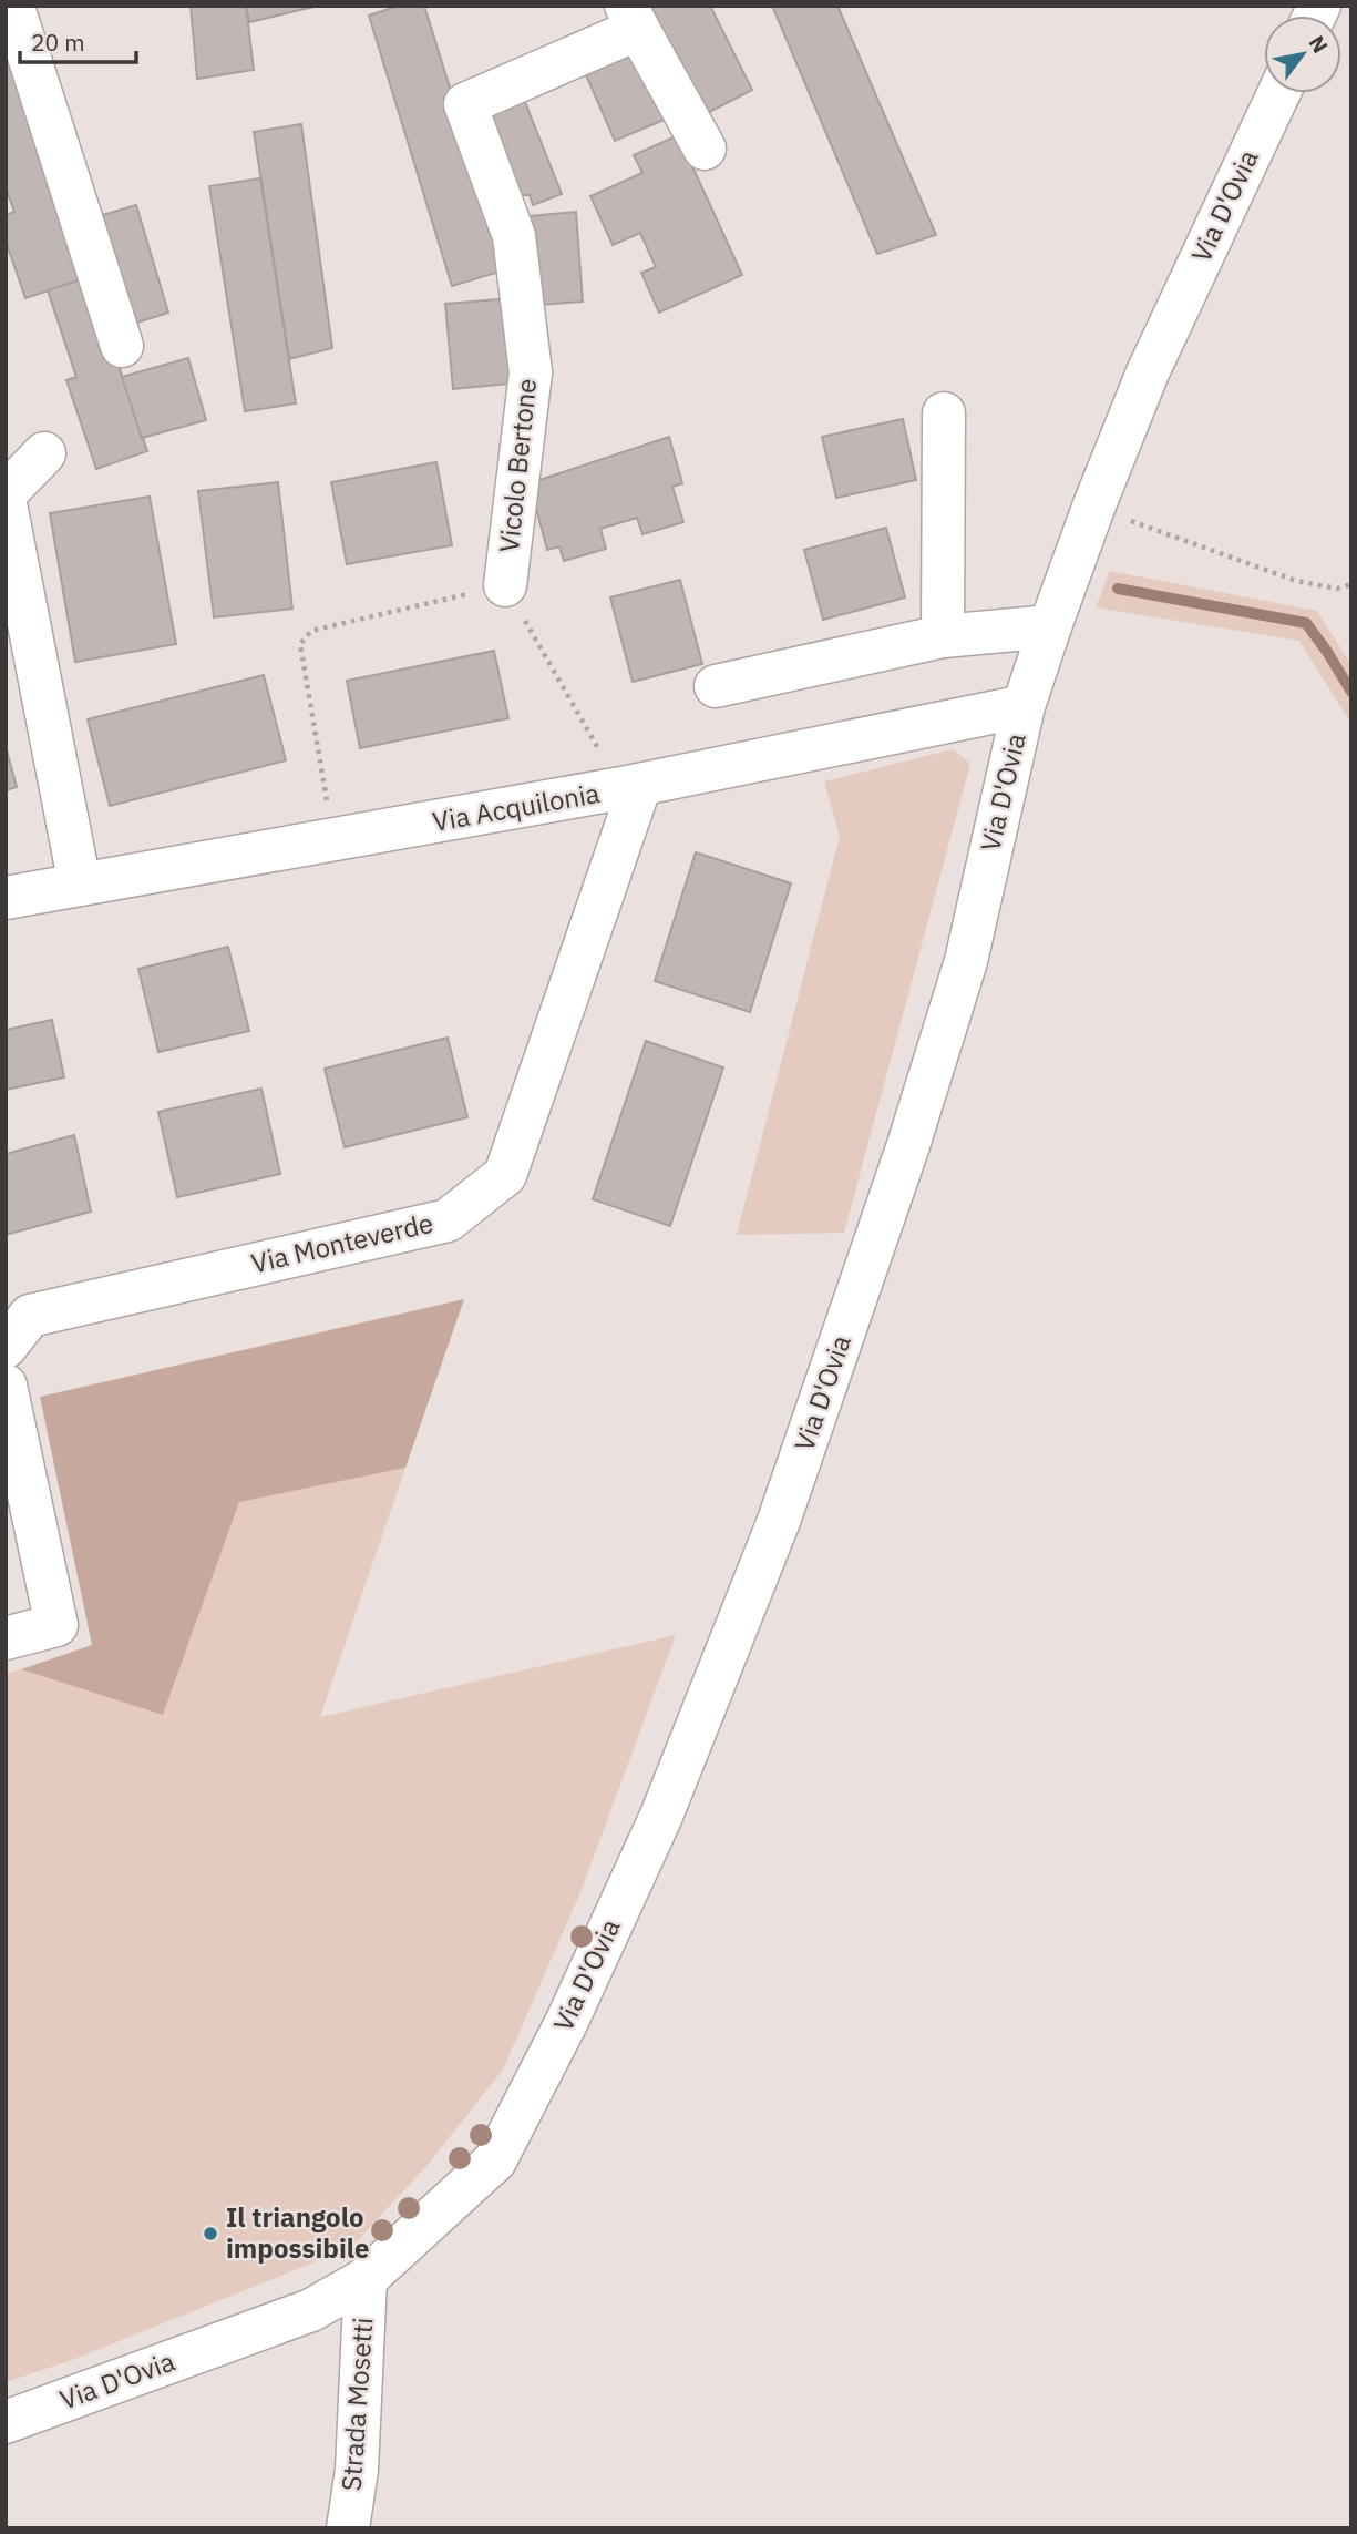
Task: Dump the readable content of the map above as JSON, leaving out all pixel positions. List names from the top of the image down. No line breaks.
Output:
{"streets":{"street":["Via D'Ovia","Vicolo Bertone","Via Acquilonia","Via Monteverde","Strada Mosetti"]},"crossings":[["Via D'Ovia","Via Acquilonia"],["Via D'Ovia","Strada Mosetti"],["Via Acquilonia","Via Monteverde"]],"places":["Il triangolo impossibile"],"scale_bar":"20 m","north":"top right"}
